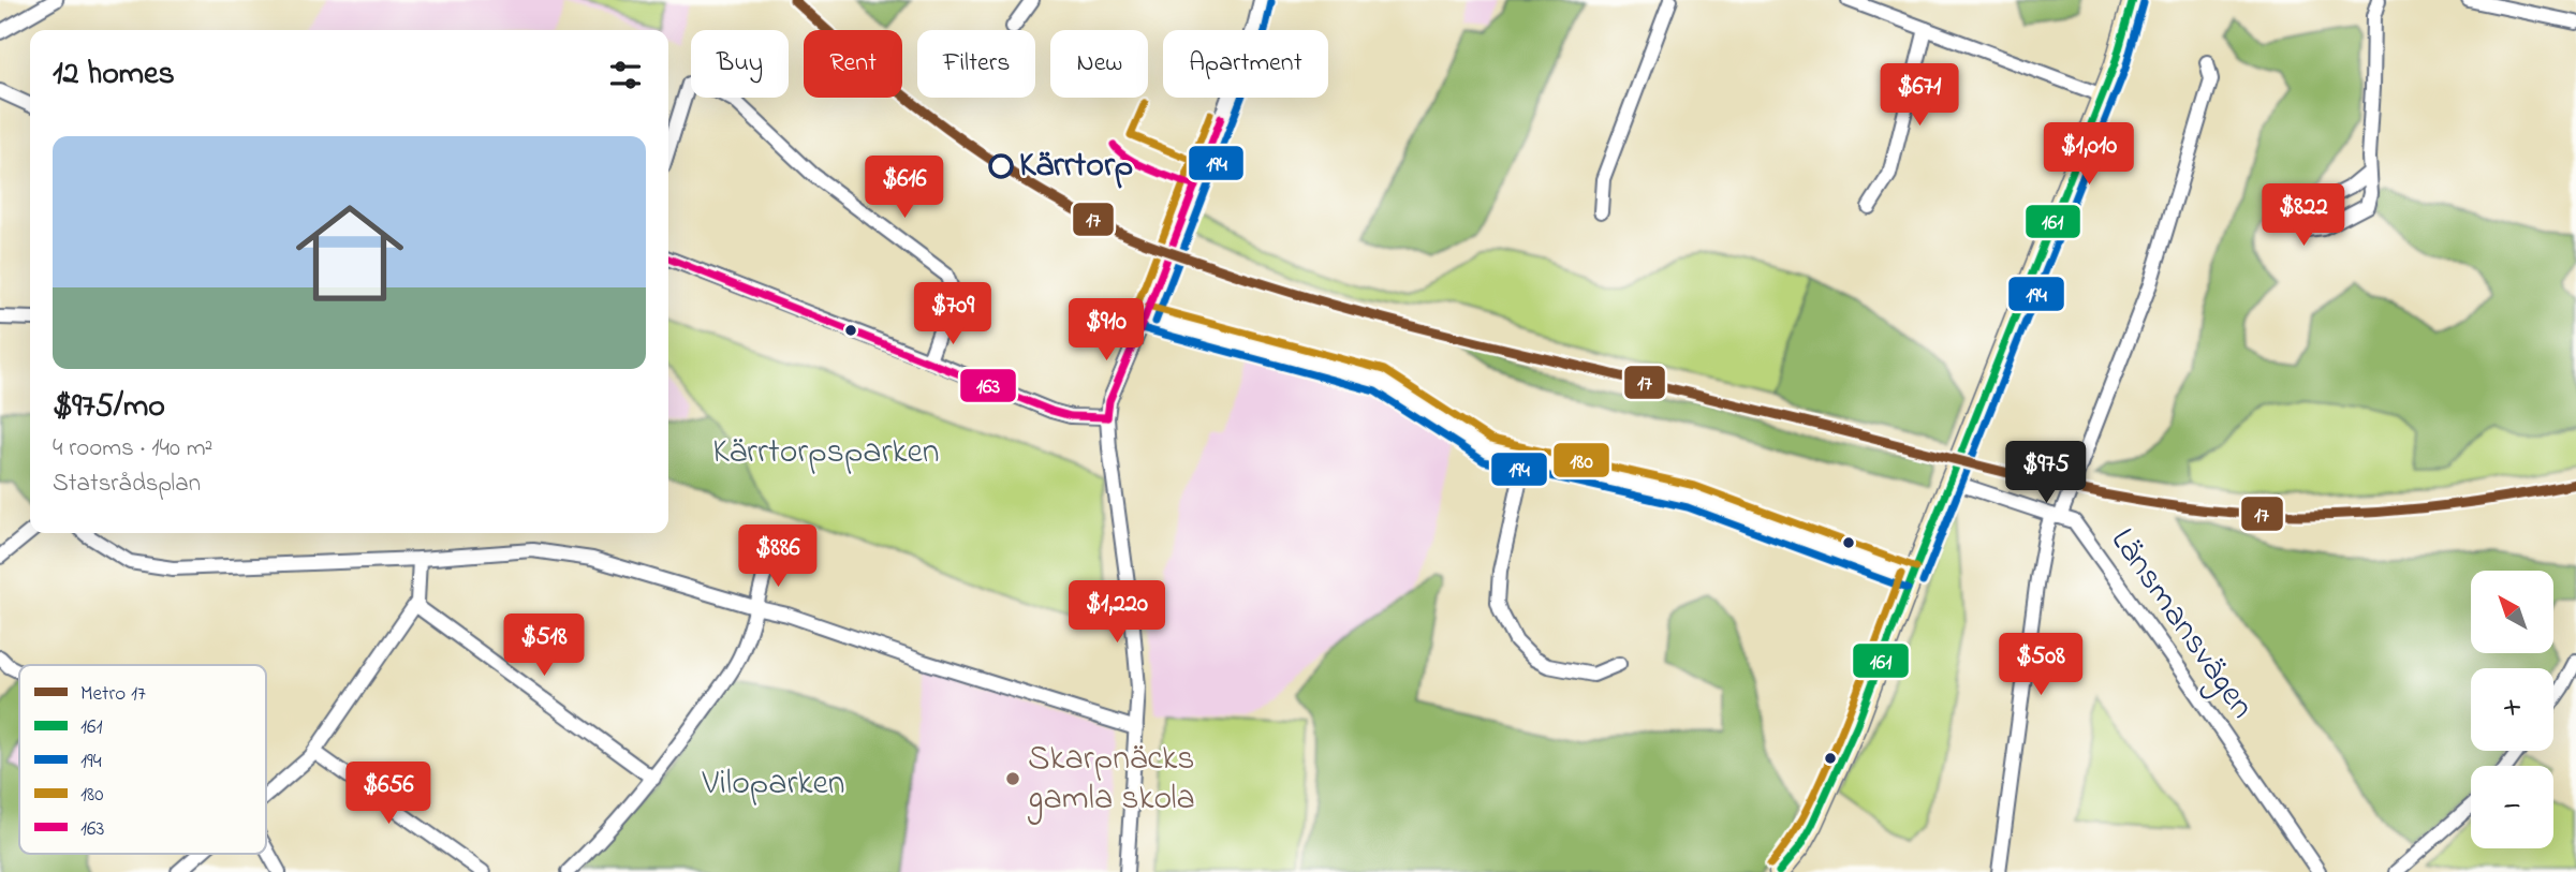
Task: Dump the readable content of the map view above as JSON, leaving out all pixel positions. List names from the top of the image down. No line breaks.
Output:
{"streets":{"street":["Länsmansvägen"]},"parks":["Kärrtorpsparken","Viloparken"],"places":["Kärrtorp","Skarpnäcks gamla skola"],"lines":["metro line 17","transit line 161","transit line 194","transit line 180","transit line 163"],"legend":["Metro 17","161","194","180","163"],"north":"top left","page":{"chip":["Buy","Rent","Filters","New","Apartment"],"heading":"12 homes","price":["$671","$1,010","$616","$822","$709","$910","$975","$886","$1,220","$518","$508","$656"],"list":[{"name":"$975/mo","note":"4 rooms · 140 m² · Statsrådsplan"}],"map_buttons":["+","−"]}}
